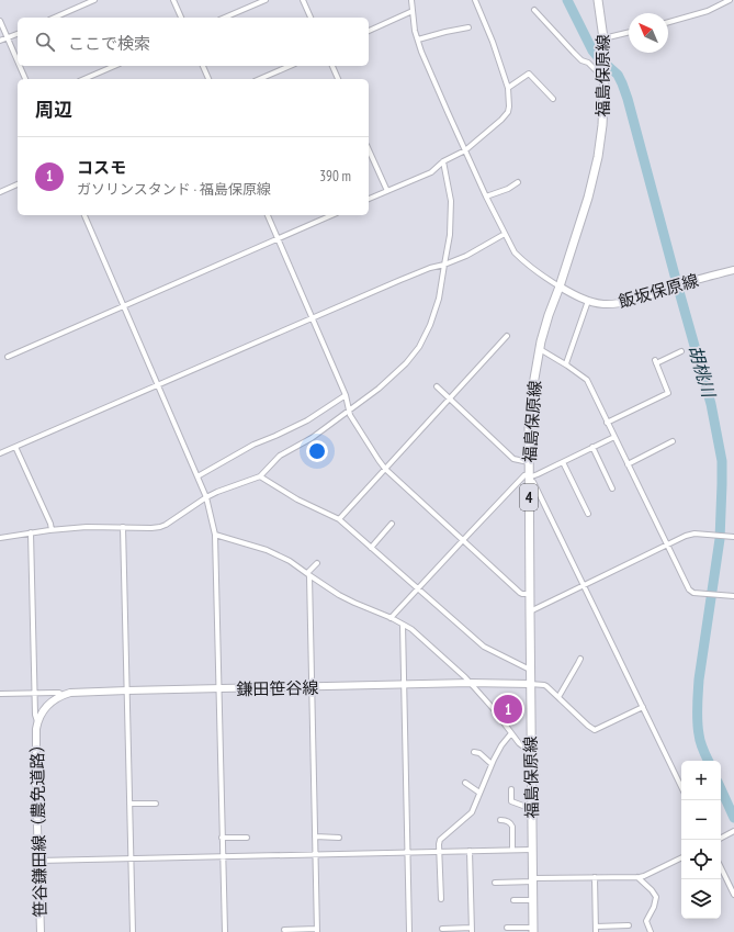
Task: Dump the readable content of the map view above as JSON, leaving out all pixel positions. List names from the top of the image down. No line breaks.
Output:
{"streets":{"main road":["福島保原線","4"],"street":["飯坂保原線","鎌田笹谷線","笹谷鎌田線（農免道路）"]},"crossings":[["福島保原線","飯坂保原線"],["福島保原線","鎌田笹谷線"],["鎌田笹谷線","笹谷鎌田線（農免道路）"]],"water":["胡桃川"],"north":"top left","page":{"search":"ここで検索","heading":"周辺","list":[{"mark":"1","name":"コスモ","note":"ガソリンスタンド · 福島保原線","value":"390 m"}],"pins":"1","map_buttons":["+","−"]}}
